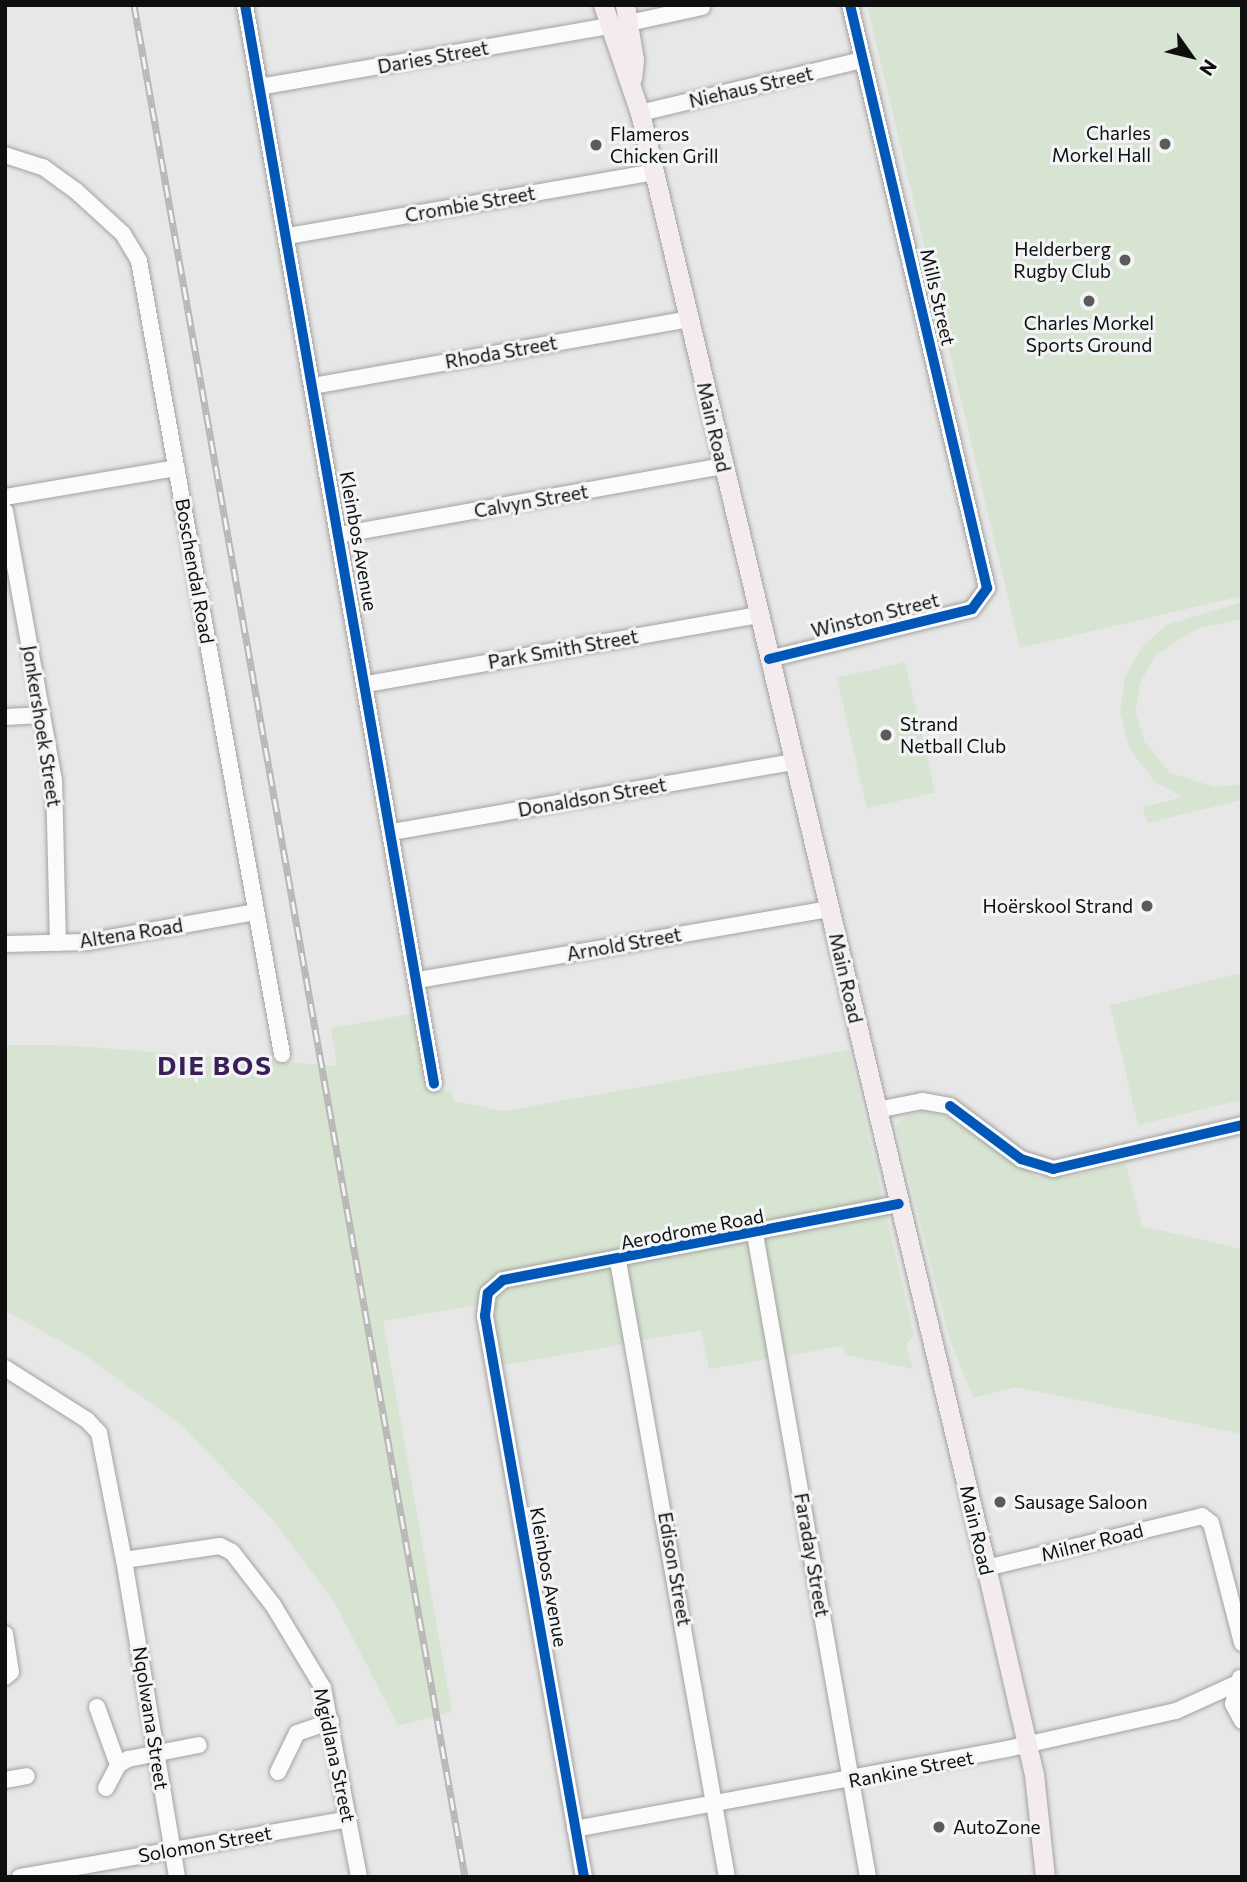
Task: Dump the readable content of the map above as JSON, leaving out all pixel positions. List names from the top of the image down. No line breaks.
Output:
{"streets":{"main road":["Main Road"],"street":["Daries Street","Niehaus Street","Crombie Street","Mills Street","Rhoda Street","Calvyn Street","Kleinbos Avenue","Boschendal Road","Winston Street","Park Smith Street","Jonkershoek Street","Donaldson Street","Altena Road","Arnold Street","Aerodrome Road","Milner Road","Faraday Street","Edison Street","Nqolwana Street","Mgidlana Street","Rankine Street","Solomon Street"]},"crossings":[["Daries Street","Main Road"],["Daries Street","Kleinbos Avenue"],["Niehaus Street","Mills Street"],["Niehaus Street","Main Road"],["Crombie Street","Main Road"],["Crombie Street","Kleinbos Avenue"],["Mills Street","Winston Street"],["Rhoda Street","Main Road"],["Rhoda Street","Kleinbos Avenue"],["Main Road","Calvyn Street"],["Main Road","Winston Street"],["Main Road","Park Smith Street"],["Main Road","Donaldson Street"],["Main Road","Arnold Street"],["Main Road","Aerodrome Road"],["Main Road","Milner Road"],["Main Road","Rankine Street"],["Calvyn Street","Kleinbos Avenue"],["Kleinbos Avenue","Park Smith Street"],["Kleinbos Avenue","Donaldson Street"],["Kleinbos Avenue","Arnold Street"],["Kleinbos Avenue","Aerodrome Road"],["Kleinbos Avenue","Rankine Street"],["Boschendal Road","Altena Road"],["Jonkershoek Street","Altena Road"],["Aerodrome Road","Faraday Street"],["Aerodrome Road","Edison Street"],["Faraday Street","Rankine Street"],["Edison Street","Rankine Street"],["Nqolwana Street","Mgidlana Street"],["Nqolwana Street","Solomon Street"],["Mgidlana Street","Solomon Street"]],"districts":["DIE BOS"],"places":["Charles Morkel Hall","Flameros Chicken Grill","Helderberg Rugby Club","Charles Morkel Sports Ground","Strand Netball Club","Hoërskool Strand","Sausage Saloon","AutoZone"],"north":"bottom right"}
